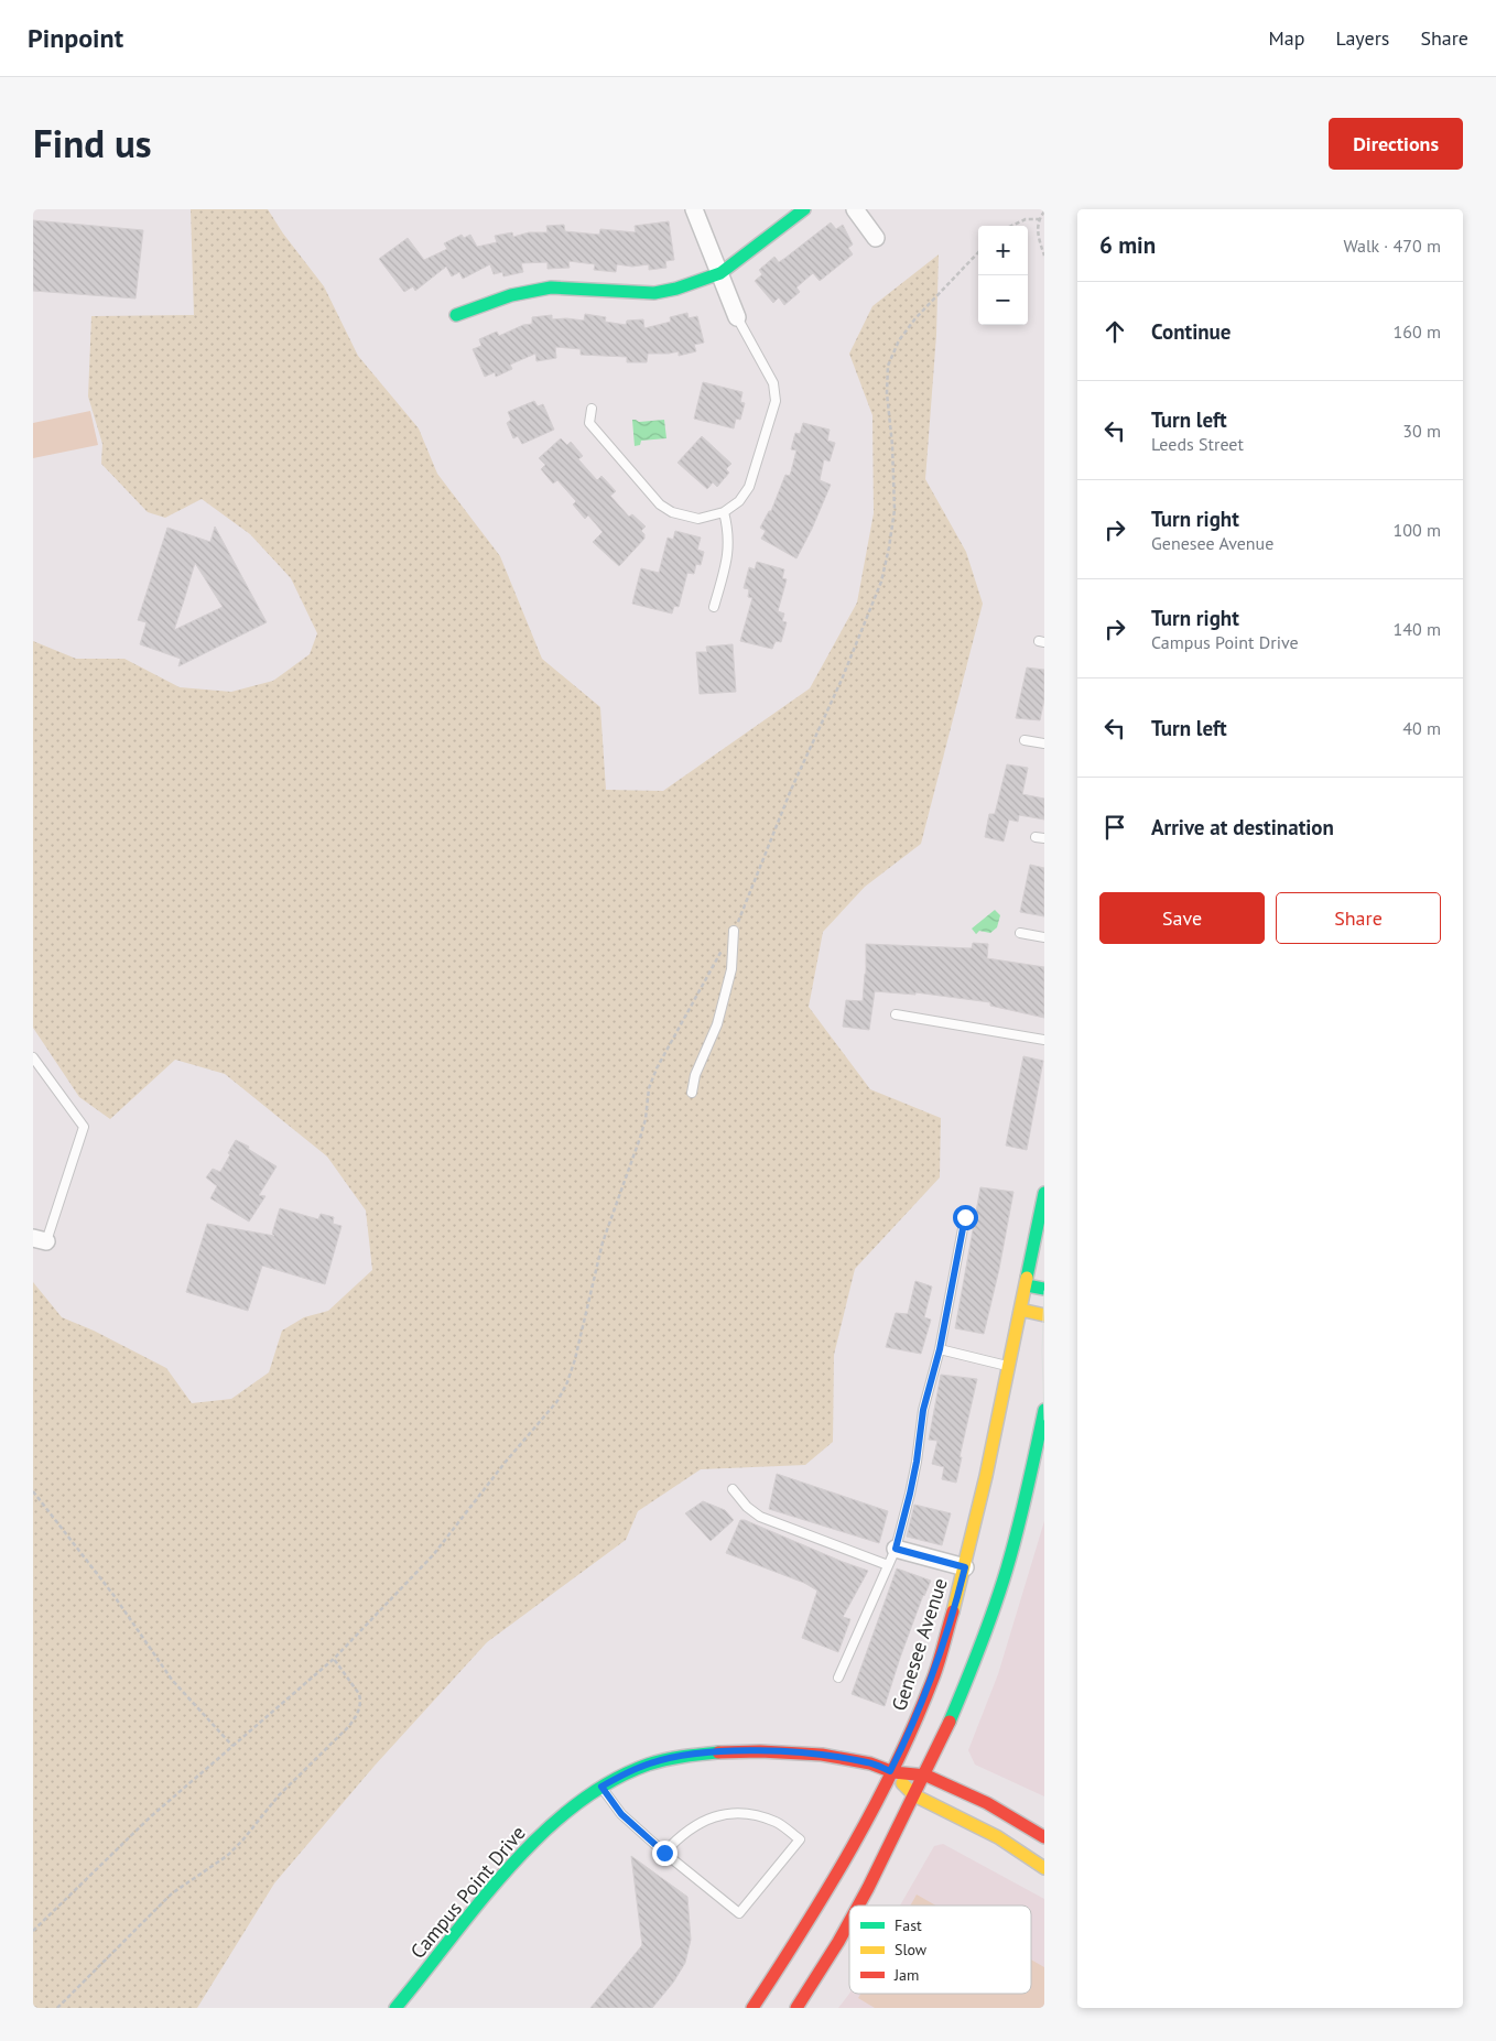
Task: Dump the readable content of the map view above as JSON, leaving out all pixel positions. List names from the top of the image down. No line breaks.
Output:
{"streets":{"main road":["Genesee Avenue","Campus Point Drive"]},"crossings":[["Genesee Avenue","Campus Point Drive"]],"legend":["Fast","Slow","Jam"],"page":{"header":"Pinpoint","nav":["Map","Layers","Share"],"title":"Find us","buttons":["Directions",["Save","Share"]],"heading":["6 min","Walk · 470 m"],"map_buttons":["+","−"],"list":[["Continue","160 m"],["Turn left","Leeds Street","30 m"],["Turn right","Genesee Avenue","100 m"],["Turn right","Campus Point Drive","140 m"],["Turn left","40 m"],"Arrive at destination"]}}
